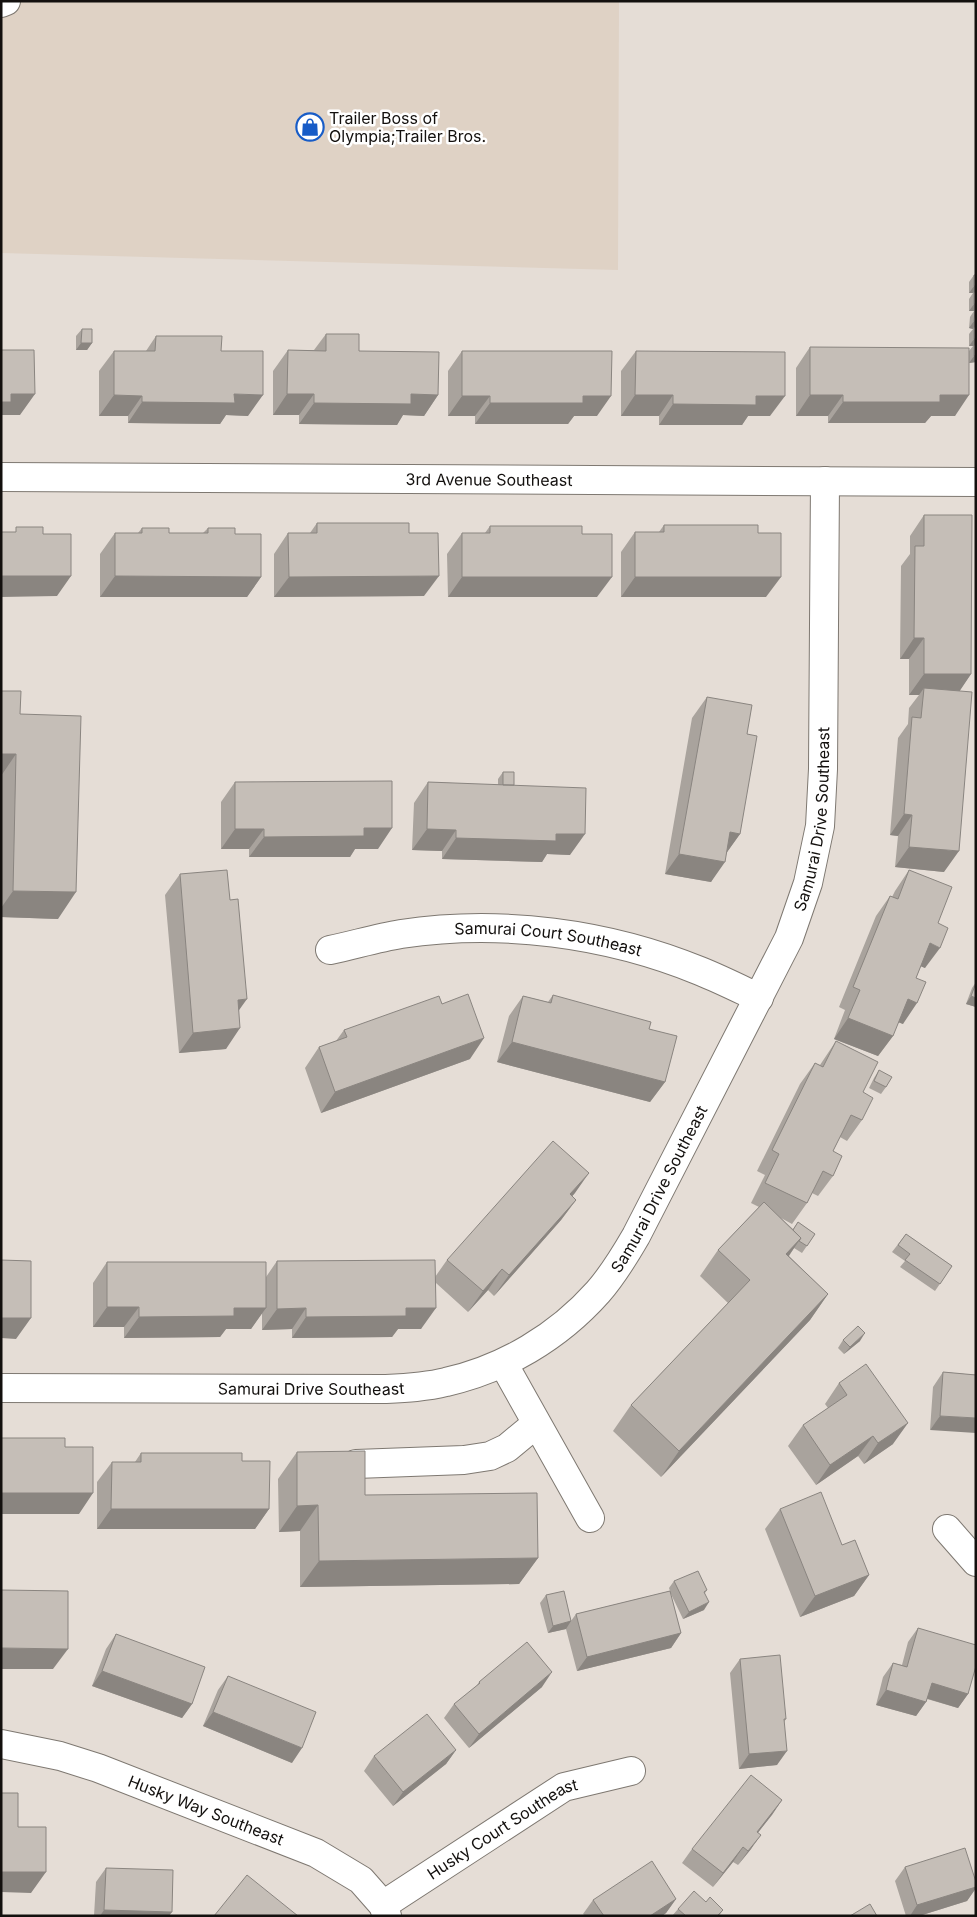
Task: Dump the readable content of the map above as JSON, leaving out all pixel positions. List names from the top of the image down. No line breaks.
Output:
{"streets":{"street":["3rd Avenue Southeast","Samurai Drive Southeast","Samurai Court Southeast","Husky Way Southeast","Husky Court Southeast"]},"crossings":[["3rd Avenue Southeast","Samurai Drive Southeast"],["Samurai Drive Southeast","Samurai Court Southeast"],["Husky Way Southeast","Husky Court Southeast"]],"places":{"shop":["Trailer Boss of Olympia;Trailer Bros."]}}
